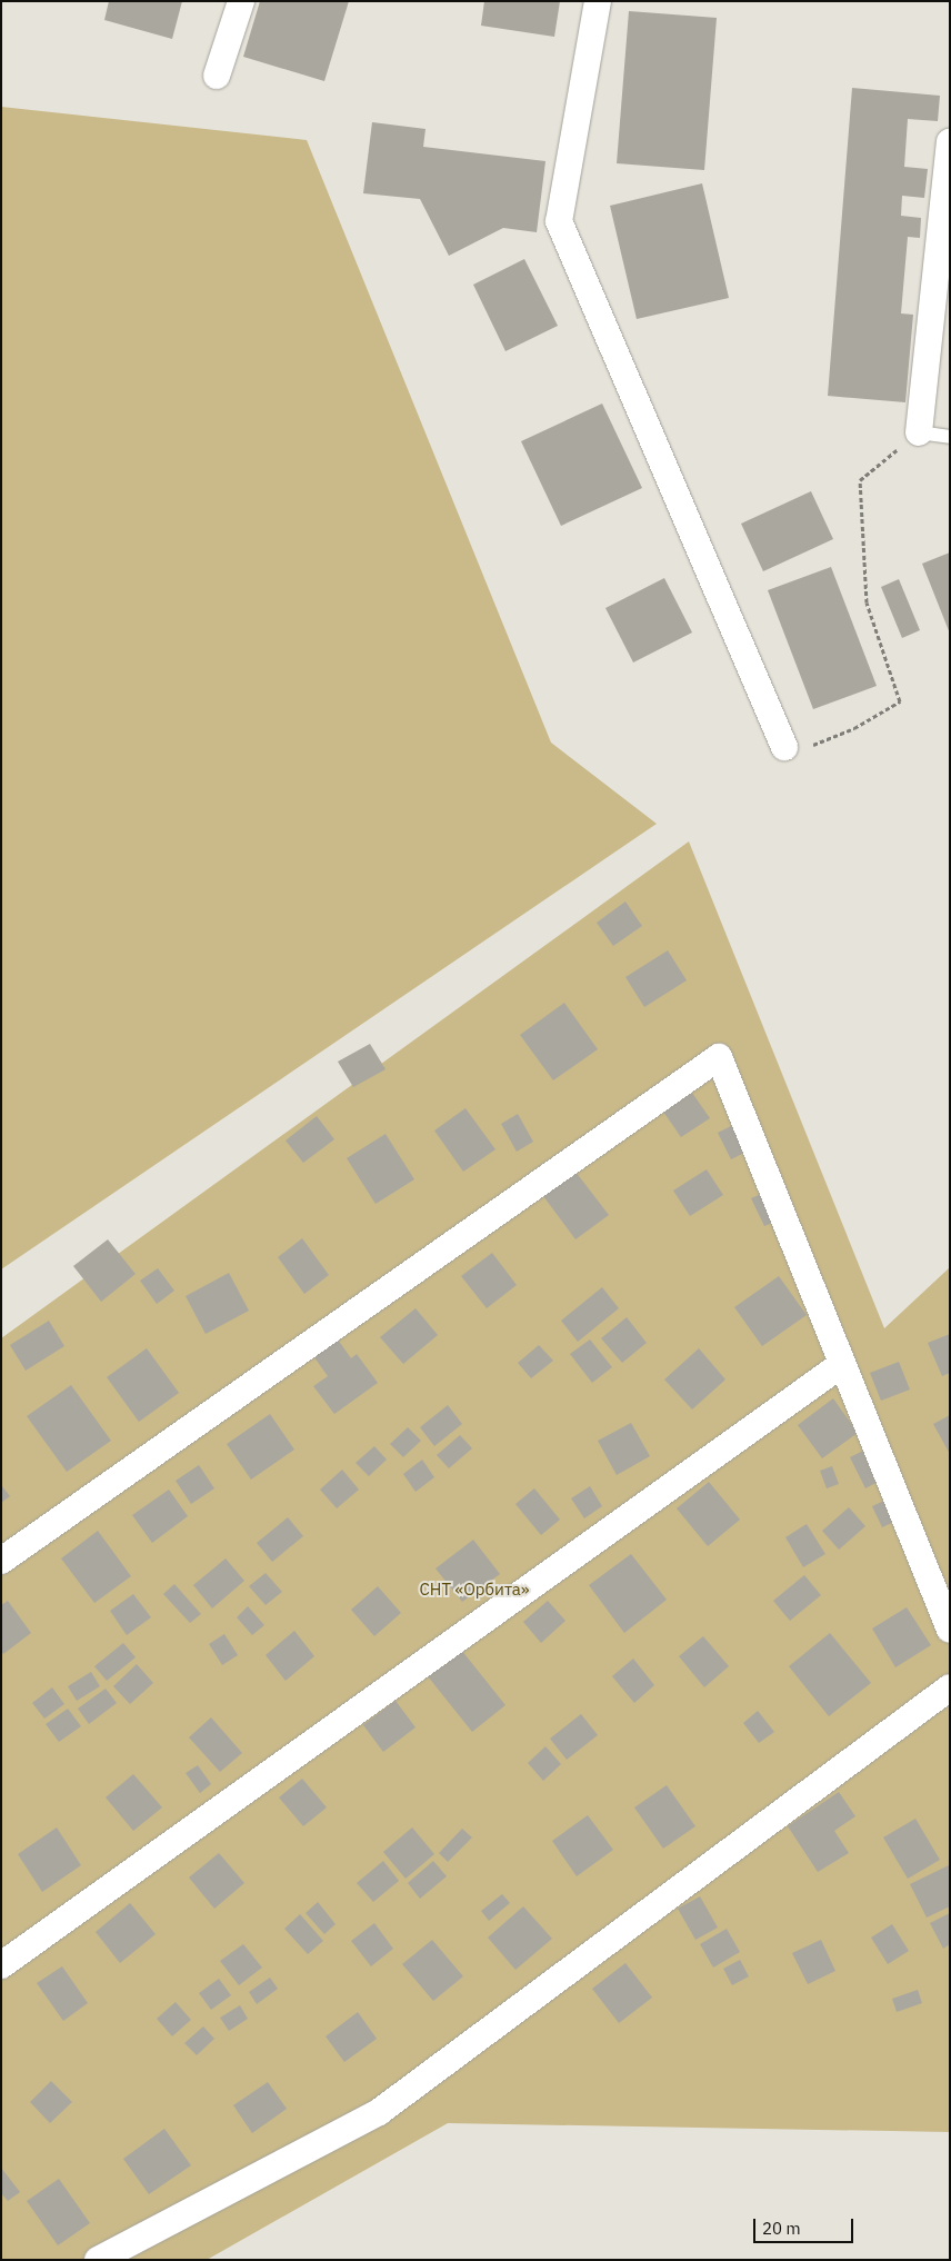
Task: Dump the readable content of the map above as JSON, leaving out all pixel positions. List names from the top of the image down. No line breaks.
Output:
{"parks":["СНТ «Орбита»"],"scale_bar":"20 m"}
